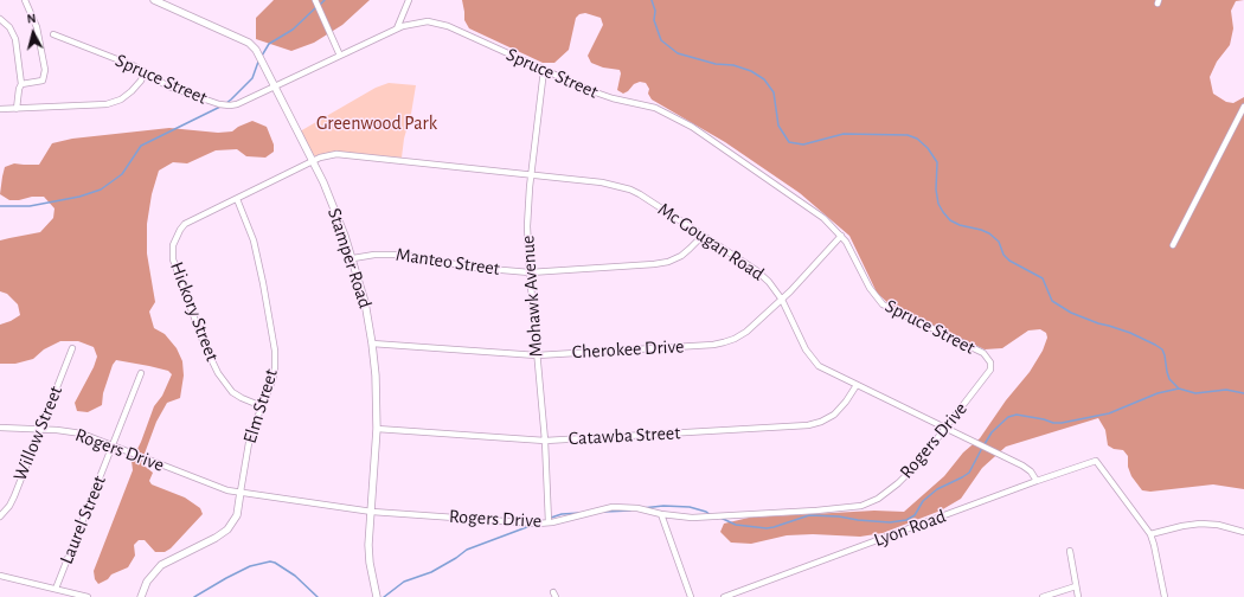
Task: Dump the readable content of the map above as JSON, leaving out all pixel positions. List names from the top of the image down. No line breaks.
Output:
{"streets":{"street":["Spruce Street","Mc Gougan Road","Stamper Road","Manteo Street","Mohawk Avenue","Hickory Street","Cherokee Drive","Elm Street","Willow Street","Catawba Street","Rogers Drive","Laurel Street","Lyon Road"]},"crossings":[["Spruce Street","Stamper Road"],["Spruce Street","Mohawk Avenue"],["Spruce Street","Cherokee Drive"],["Spruce Street","Rogers Drive"],["Mc Gougan Road","Stamper Road"],["Mc Gougan Road","Manteo Street"],["Mc Gougan Road","Mohawk Avenue"],["Mc Gougan Road","Hickory Street"],["Mc Gougan Road","Cherokee Drive"],["Mc Gougan Road","Catawba Street"],["Mc Gougan Road","Rogers Drive"],["Mc Gougan Road","Lyon Road"],["Stamper Road","Manteo Street"],["Stamper Road","Hickory Street"],["Stamper Road","Cherokee Drive"],["Stamper Road","Catawba Street"],["Stamper Road","Rogers Drive"],["Manteo Street","Mohawk Avenue"],["Mohawk Avenue","Cherokee Drive"],["Mohawk Avenue","Catawba Street"],["Mohawk Avenue","Rogers Drive"],["Hickory Street","Elm Street"],["Elm Street","Rogers Drive"],["Willow Street","Rogers Drive"],["Rogers Drive","Laurel Street"]],"parks":["Greenwood Park"],"north":"top"}
